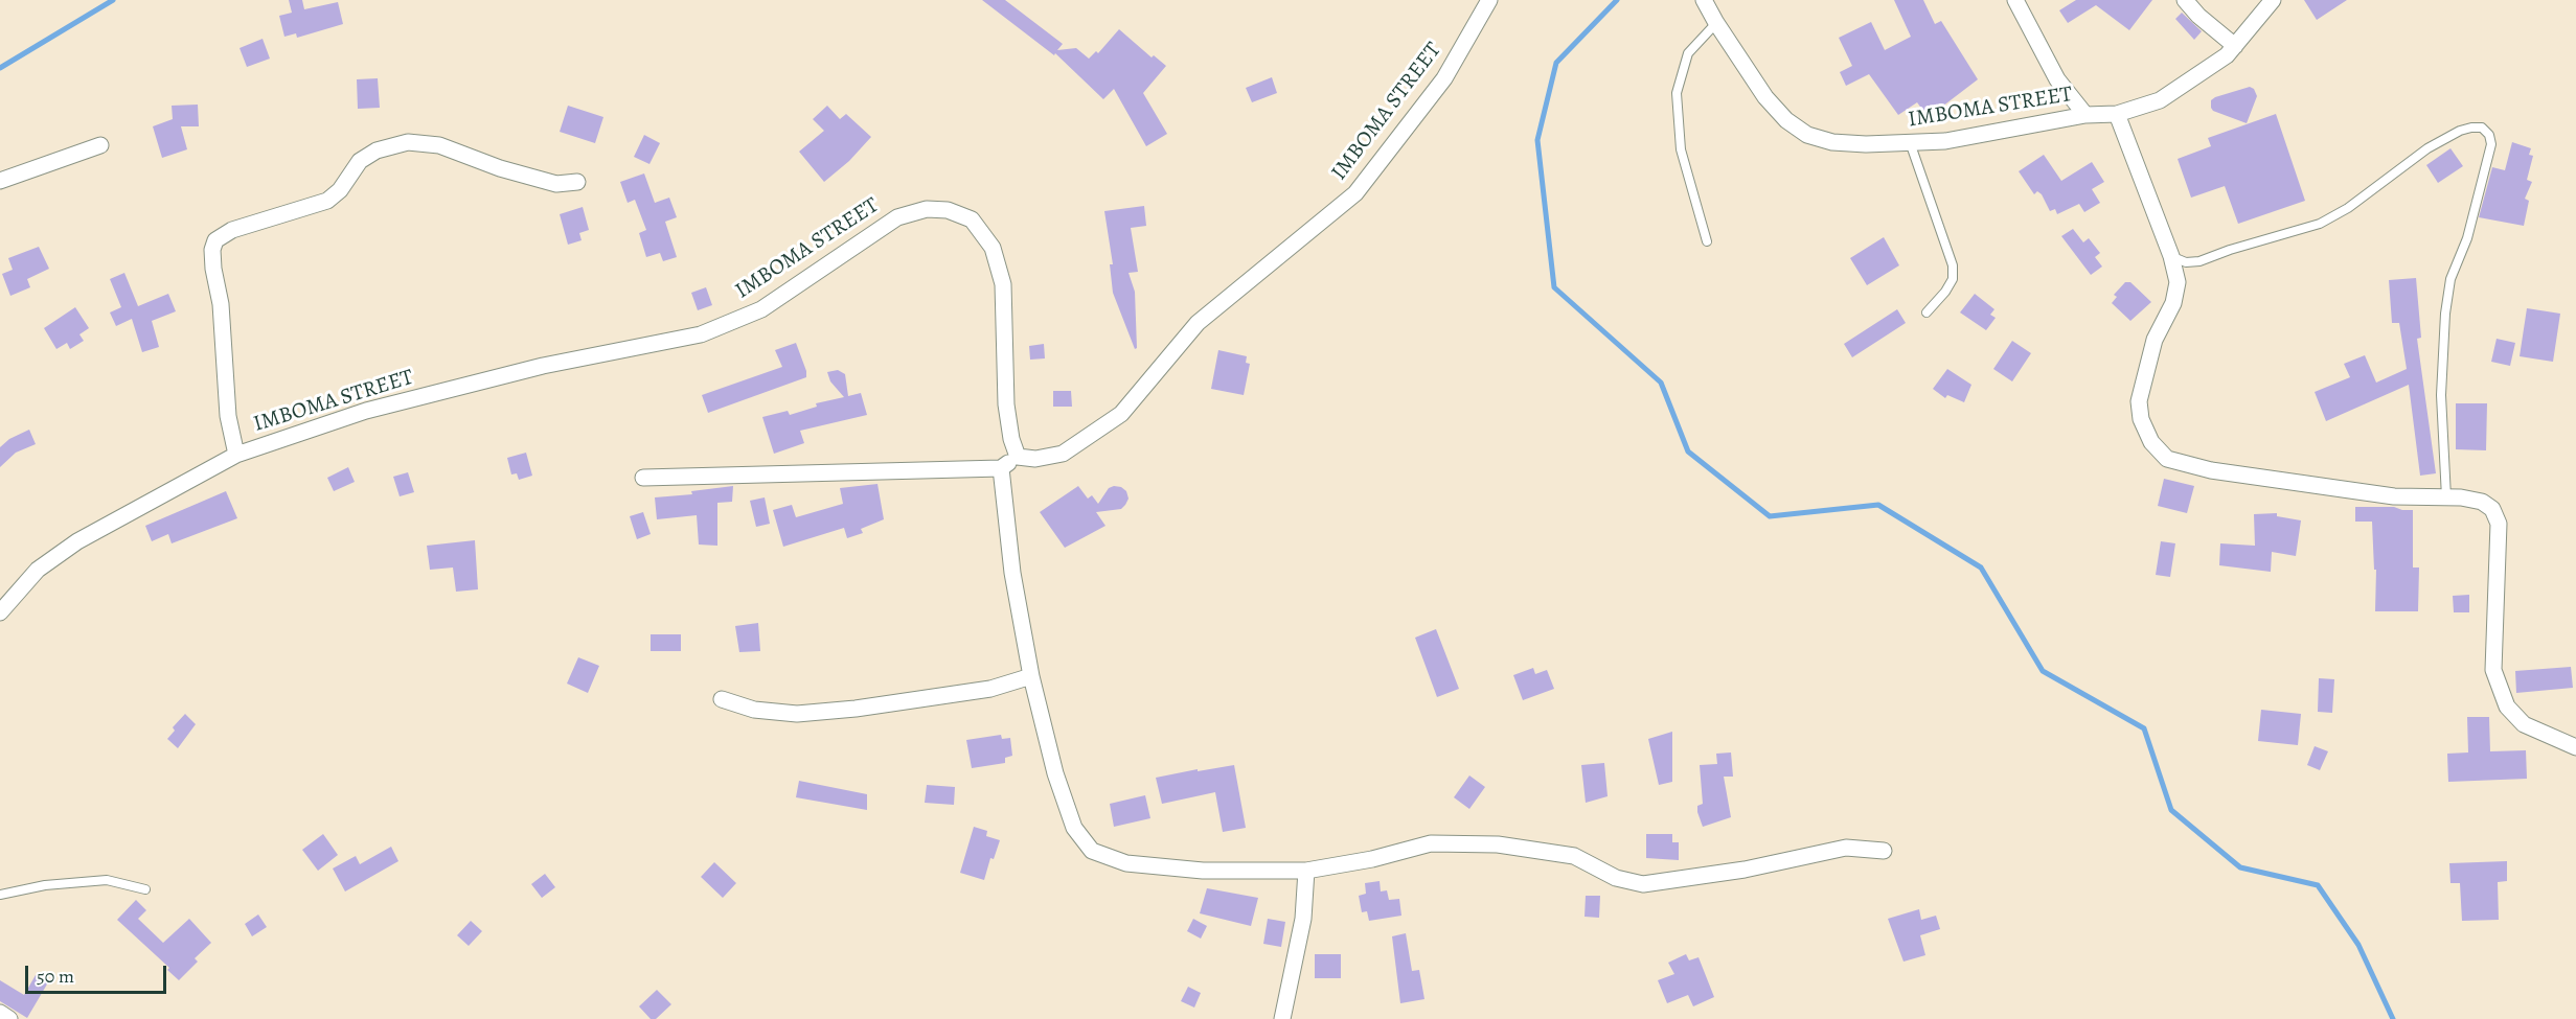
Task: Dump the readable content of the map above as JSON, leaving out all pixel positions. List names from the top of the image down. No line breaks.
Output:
{"streets":{"street":["IMBOMA STREET"]},"scale_bar":"50 m"}
